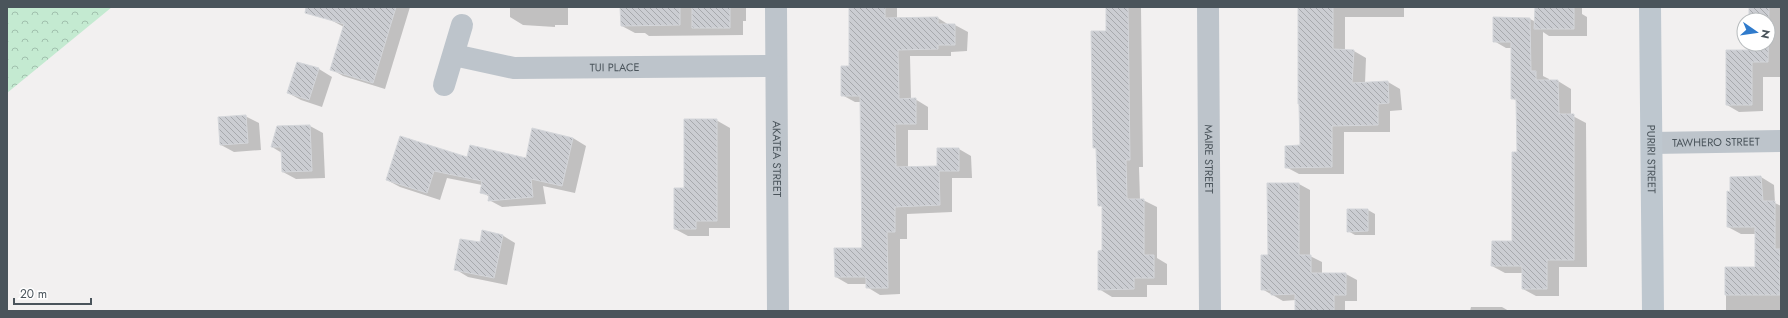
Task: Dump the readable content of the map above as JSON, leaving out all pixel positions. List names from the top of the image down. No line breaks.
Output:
{"streets":{"main road":["PURIRI STREET"],"street":["TUI PLACE","TAWHERO STREET","AKATEA STREET","MAIRE STREET"]},"crossings":[["TUI PLACE","AKATEA STREET"],["TAWHERO STREET","PURIRI STREET"]],"scale_bar":"20 m","north":"right"}
